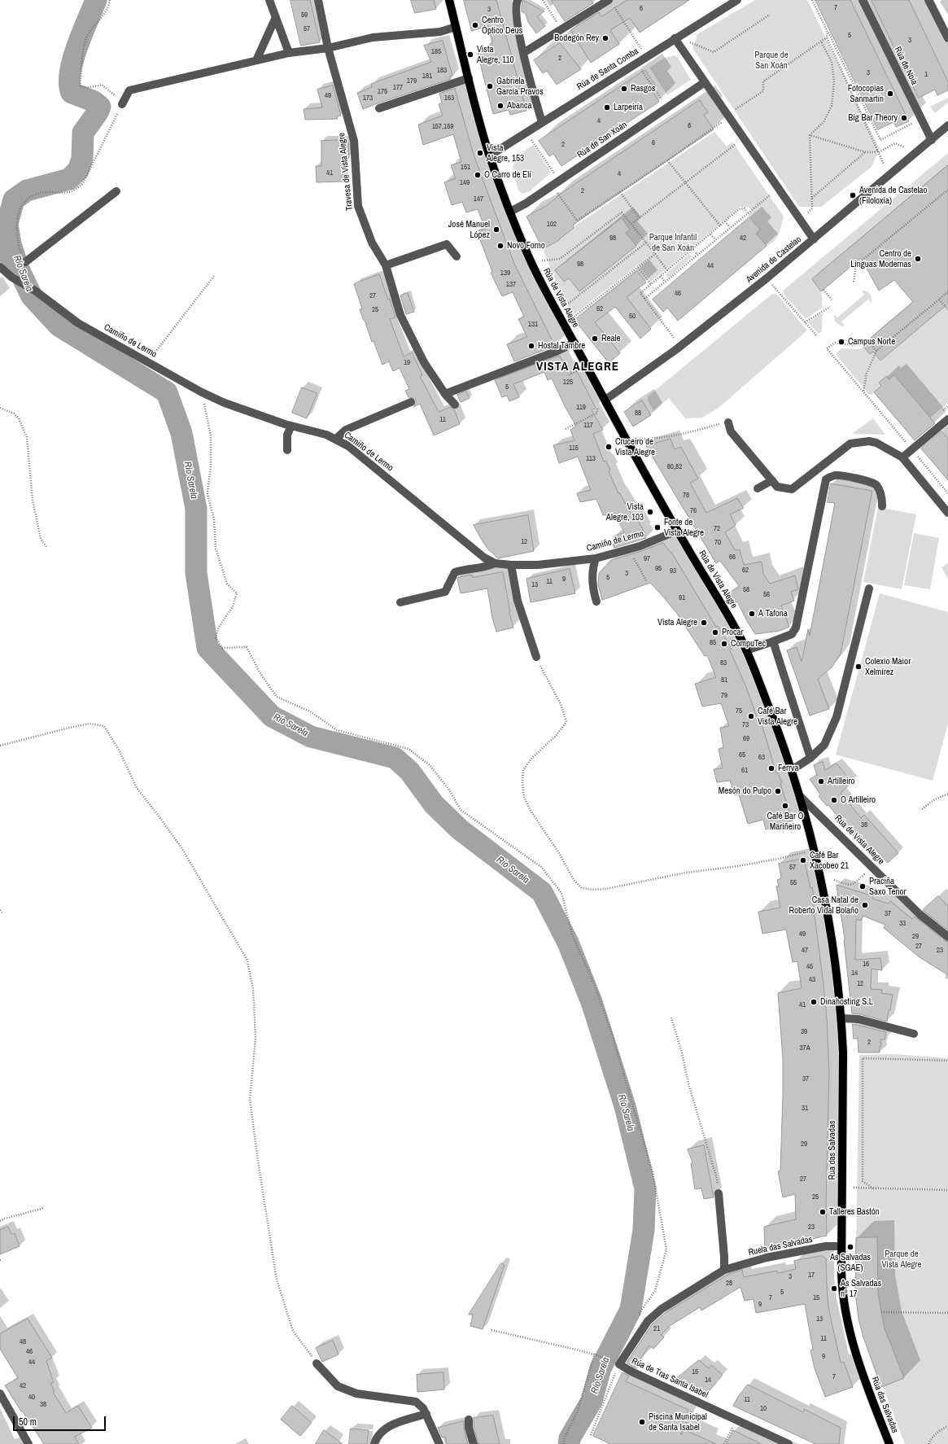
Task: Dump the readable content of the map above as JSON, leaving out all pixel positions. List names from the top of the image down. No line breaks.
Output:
{"streets":{"main road":["Rúa de Vista Alegre","Rúa das Salvadas"],"street":["Rúa de Noia","Rúa de Santa Comba","Rúa de San Xoán","Travesa de Vista Alegre","Avenida de Castelao","Camiño de Lermo","Ruela das Salvadas","Rúa de Tras Santa Isabel"]},"crossings":[["Rúa de Noia","Avenida de Castelao"],["Rúa de Santa Comba","Rúa de Vista Alegre"],["Rúa de San Xoán","Rúa de Vista Alegre"],["Avenida de Castelao","Rúa de Vista Alegre"],["Rúa de Vista Alegre","Camiño de Lermo"],["Rúa de Vista Alegre","Rúa das Salvadas"],["Rúa das Salvadas","Ruela das Salvadas"],["Ruela das Salvadas","Rúa de Tras Santa Isabel"]],"districts":["VISTA ALEGRE"],"water":["Río Sarela"],"parks":["Parque de San Xoán","Parque Infantil de San Xoán","Parque de Vista Alegre"],"places":["Centro Óptico Deus","Bodegón Rey","Vista Alegre, 110","Gabriela García Pravos","Rasgos","Fotocopias Sanmartín","Abanca","Larpeiría","Big Bar Theory","Vista Alegre, 153","O Carro de Eli","Avenida de Castelao (Filoloxía)","José Manuel López","Novo Forno","Centro de Linguas Modernas","Reale","Campus Norte","Hostal Tambre","Cruceiro de Vista Alegre","Vista Alegre, 103","Fonte de Vista Alegre","A Tafona","Vista Alegre","Procar","CompuTec","Colexio Maior Xelmírez","Café Bar Vista Alegre","Ferrva","Artilleiro","Mesón do Pulpo","O Artilleiro","Café Bar O Mariñeiro","Café Bar Xacobeo 21","Praciña Saxo Tenor","Casa Natal de Roberto Vidal Bolaño","Dinahosting S.L","Talleres Bastón","As Salvadas (SGAE)","As Salvadas nº 17","Piscina Municipal de Santa Isabel"],"house_numbers":["7","6","3","59","57","5","3","185","2","183","3","1","181","179","177","175","49","173","163","4","8","157,159","6","2","151","41","4","149","2","147","102","98","42","98","44","139","137","46","27","52","25","50","131","19","125","5","119","88","11","117","115","113","80,82","78","76","72","12","70","66","97","95","62","93","3","5","9","11","13","58","56","91","85","83","81","79","75","73","69","65","63","61","38","57","55","37","33","49","29","27","47","23","16","45","14","43","12","41","39","2","37A","37","31","29","27","25","23","17","3","28","5","7","15","9","13","21","11","48","46","9","44","15","7","14","42","40","11","38","10"],"scale_bar":"50 m"}
